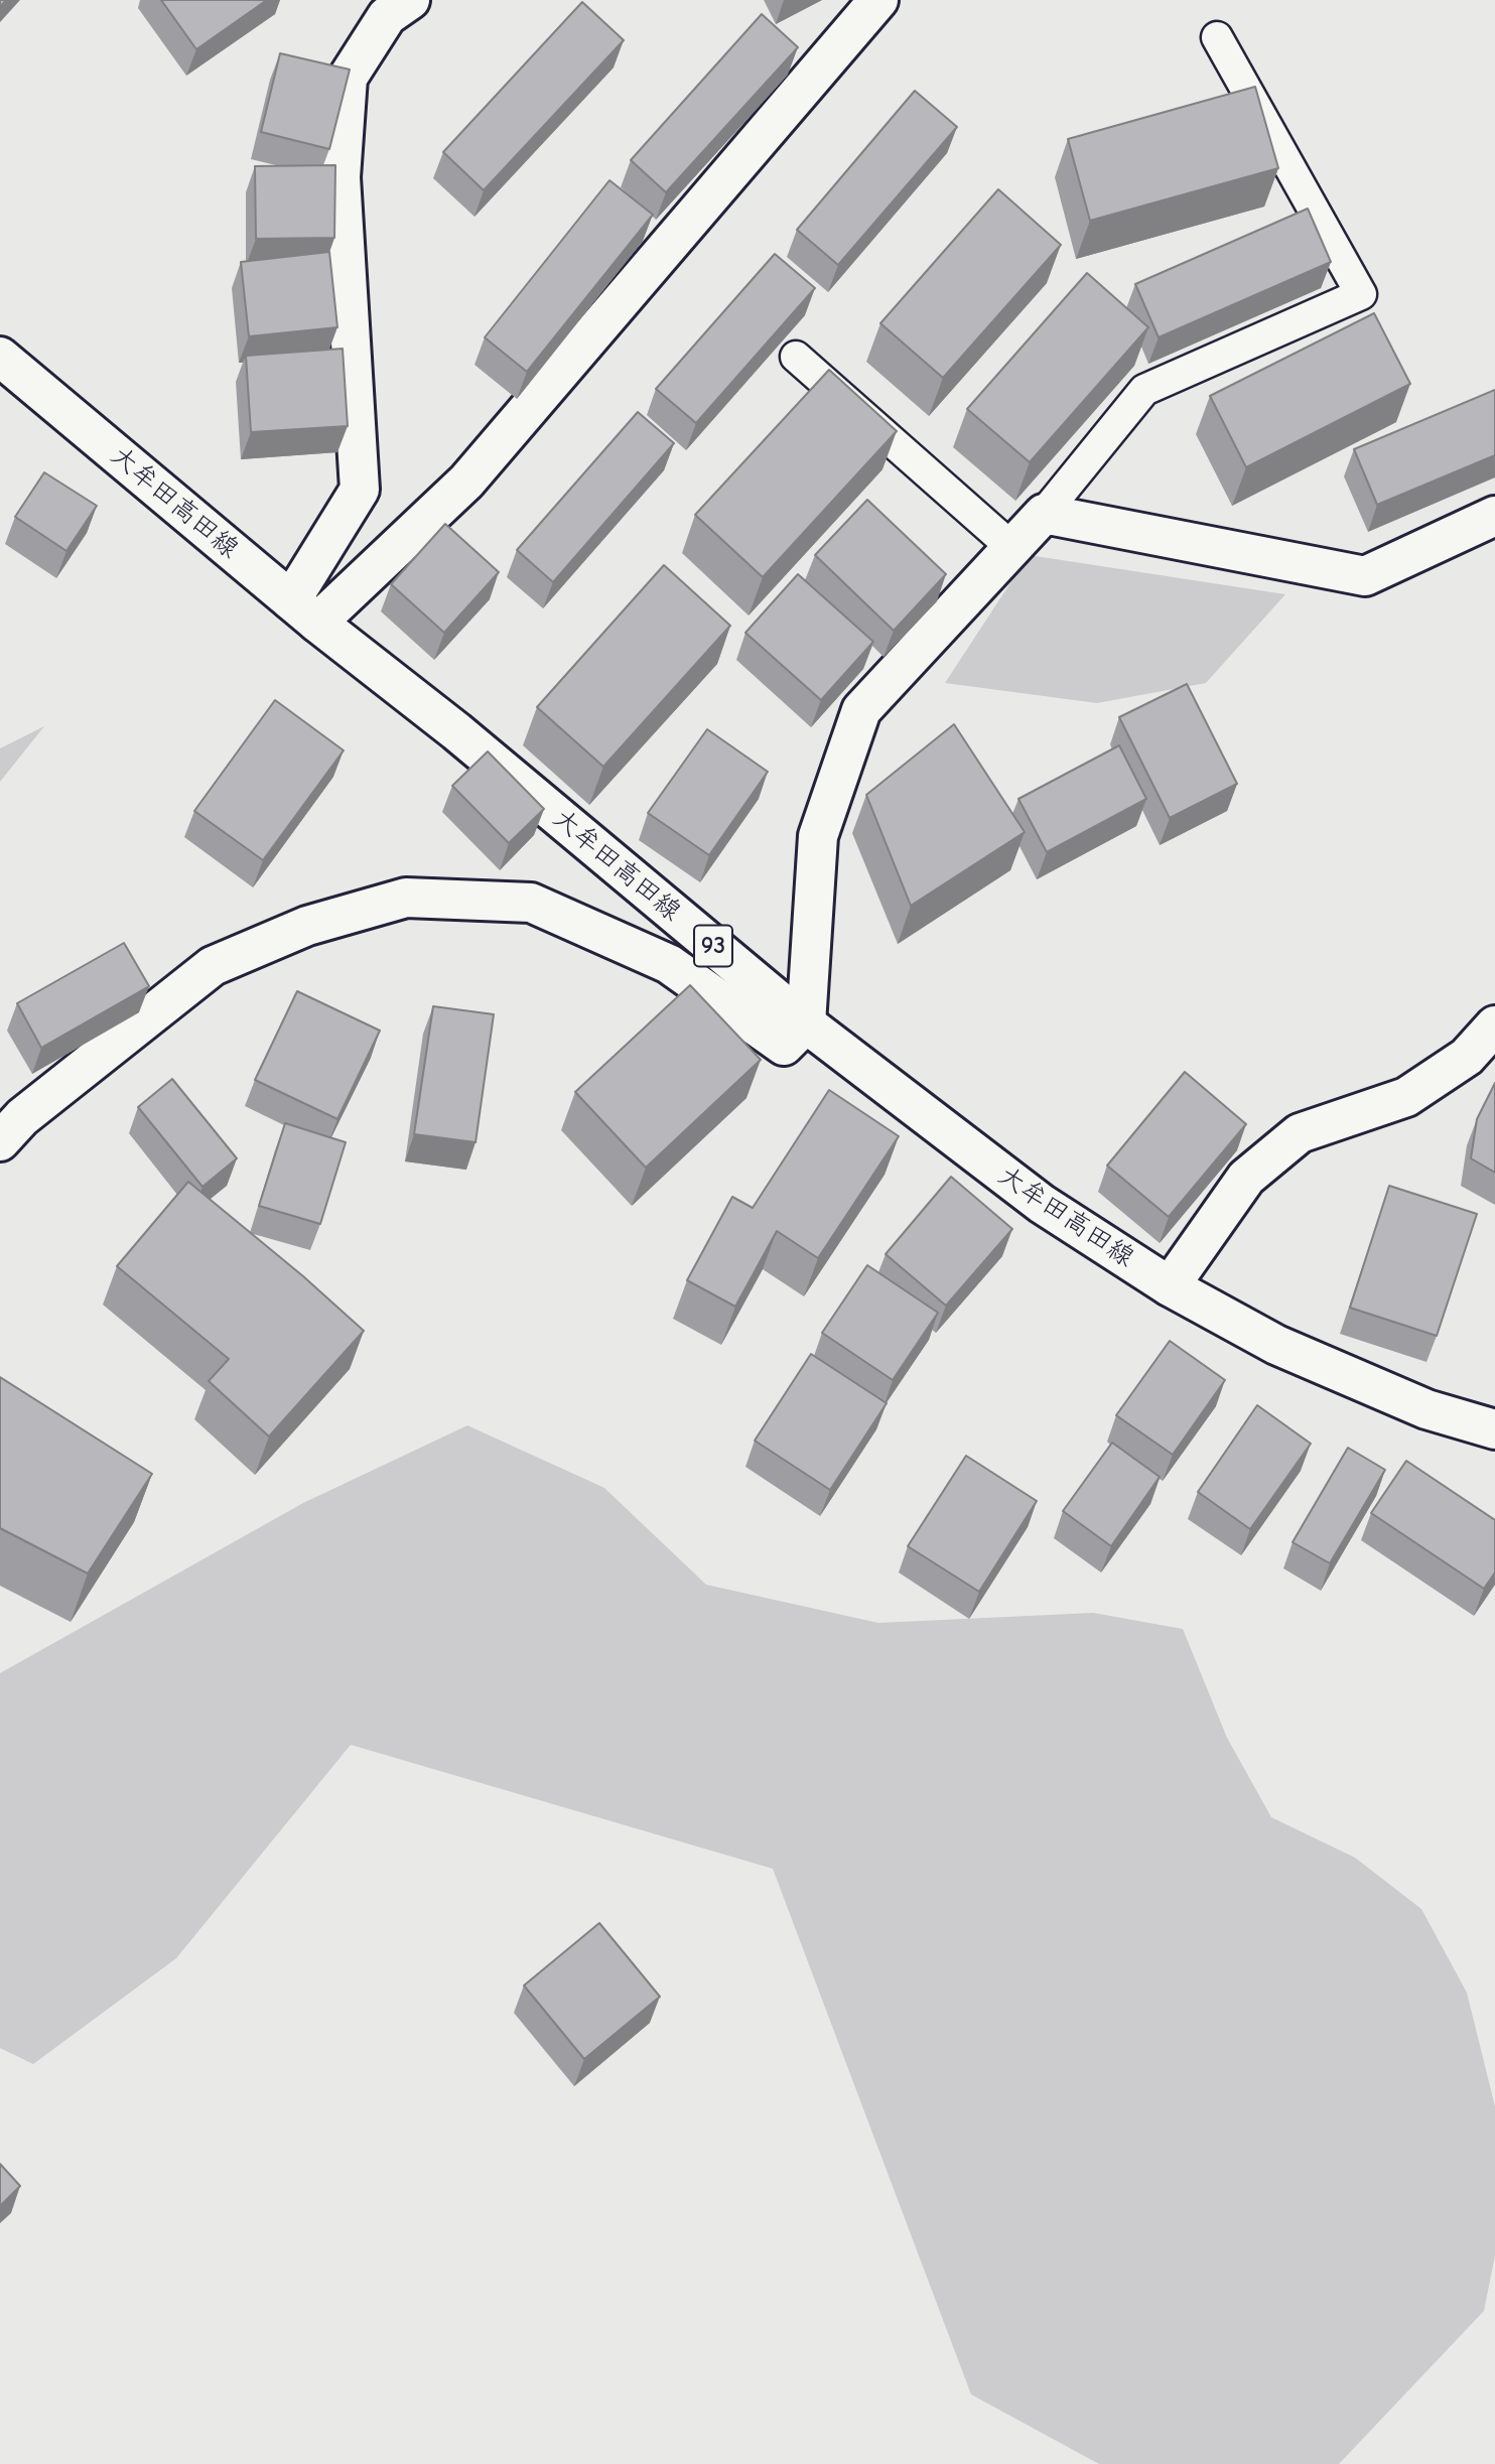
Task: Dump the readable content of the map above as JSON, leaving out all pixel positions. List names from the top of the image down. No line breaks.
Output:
{"streets":{"street":["大牟田高田線","93"]}}
